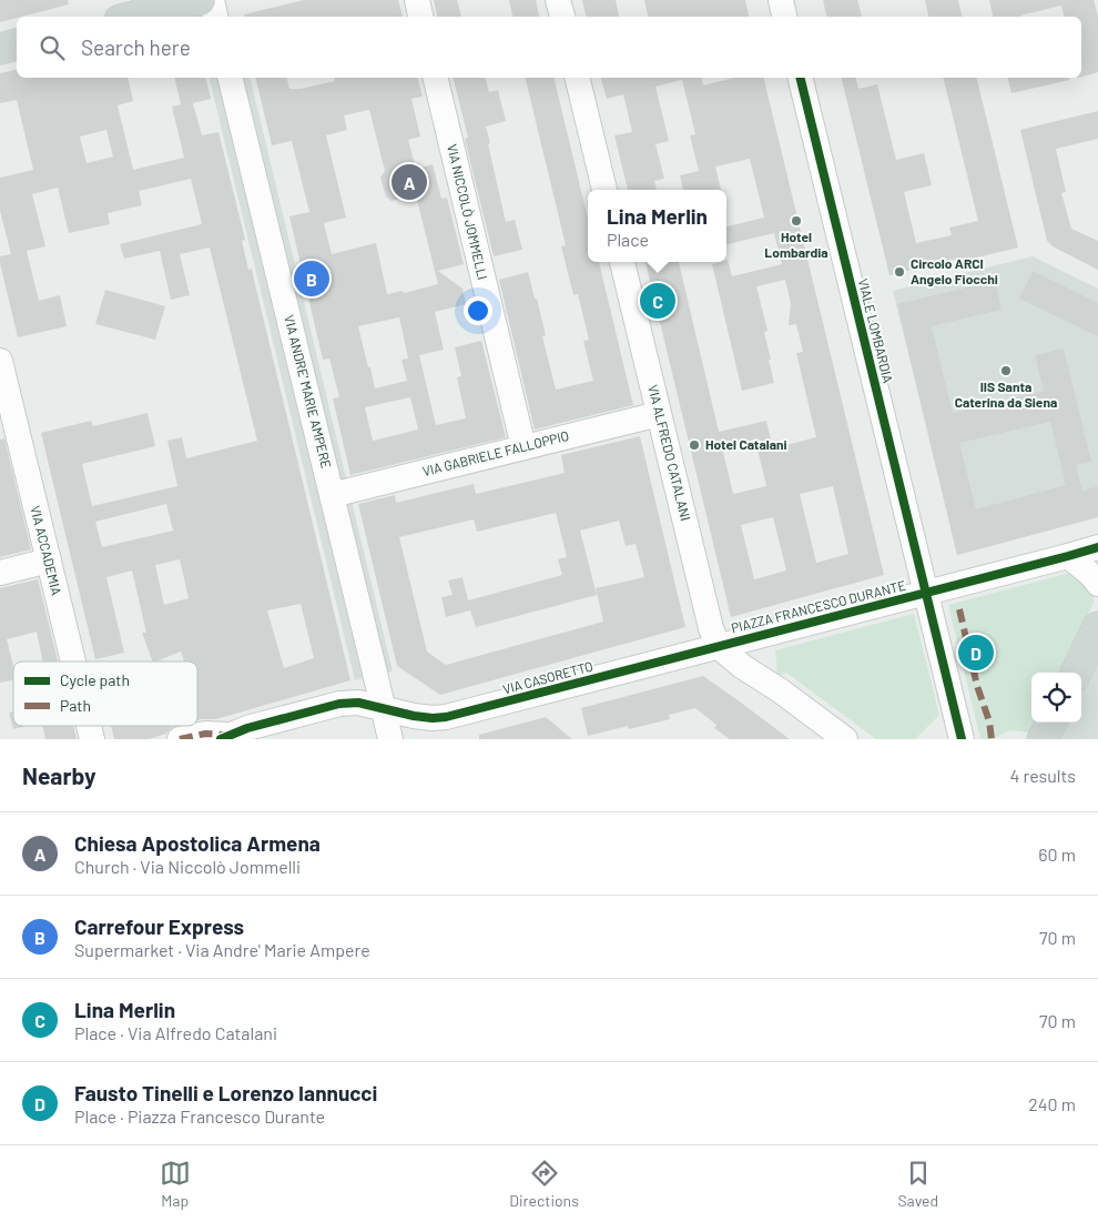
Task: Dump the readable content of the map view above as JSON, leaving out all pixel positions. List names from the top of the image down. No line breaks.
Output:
{"streets":{"street":["VIA NICCOLÒ JOMMELLI","VIALE LOMBARDIA","VIA ANDRE' MARIE AMPERE","VIA ALFREDO CATALANI","VIA GABRIELE FALLOPPIO","VIA ACCADEMIA","PIAZZA FRANCESCO DURANTE","VIA CASORETTO"]},"crossings":[["VIA NICCOLÒ JOMMELLI","VIA GABRIELE FALLOPPIO"],["VIALE LOMBARDIA","PIAZZA FRANCESCO DURANTE"],["VIA ANDRE' MARIE AMPERE","VIA GABRIELE FALLOPPIO"],["VIA ANDRE' MARIE AMPERE","VIA CASORETTO"],["VIA ALFREDO CATALANI","VIA GABRIELE FALLOPPIO"],["VIA ALFREDO CATALANI","PIAZZA FRANCESCO DURANTE"],["VIA ALFREDO CATALANI","VIA CASORETTO"],["PIAZZA FRANCESCO DURANTE","VIA CASORETTO"]],"places":["Hotel Lombardia","Circolo ARCI Angelo Fiocchi","IIS Santa Caterina da Siena","Hotel Catalani"],"legend":["Cycle path","Path"],"page":{"search":"Search here","pins":["A","B","C","D"],"popup":["Lina Merlin","Place"],"heading":["Nearby","4 results"],"list":[{"mark":"A","name":"Chiesa Apostolica Armena","note":"Church · Via Niccolò Jommelli","value":"60 m"},{"mark":"B","name":"Carrefour Express","note":"Supermarket · Via Andre' Marie Ampere","value":"70 m"},{"mark":"C","name":"Lina Merlin","note":"Place · Via Alfredo Catalani","value":"70 m"},{"mark":"D","name":"Fausto Tinelli e Lorenzo Iannucci","note":"Place · Piazza Francesco Durante","value":"240 m"}],"nav":["Map","Directions","Saved"]}}
